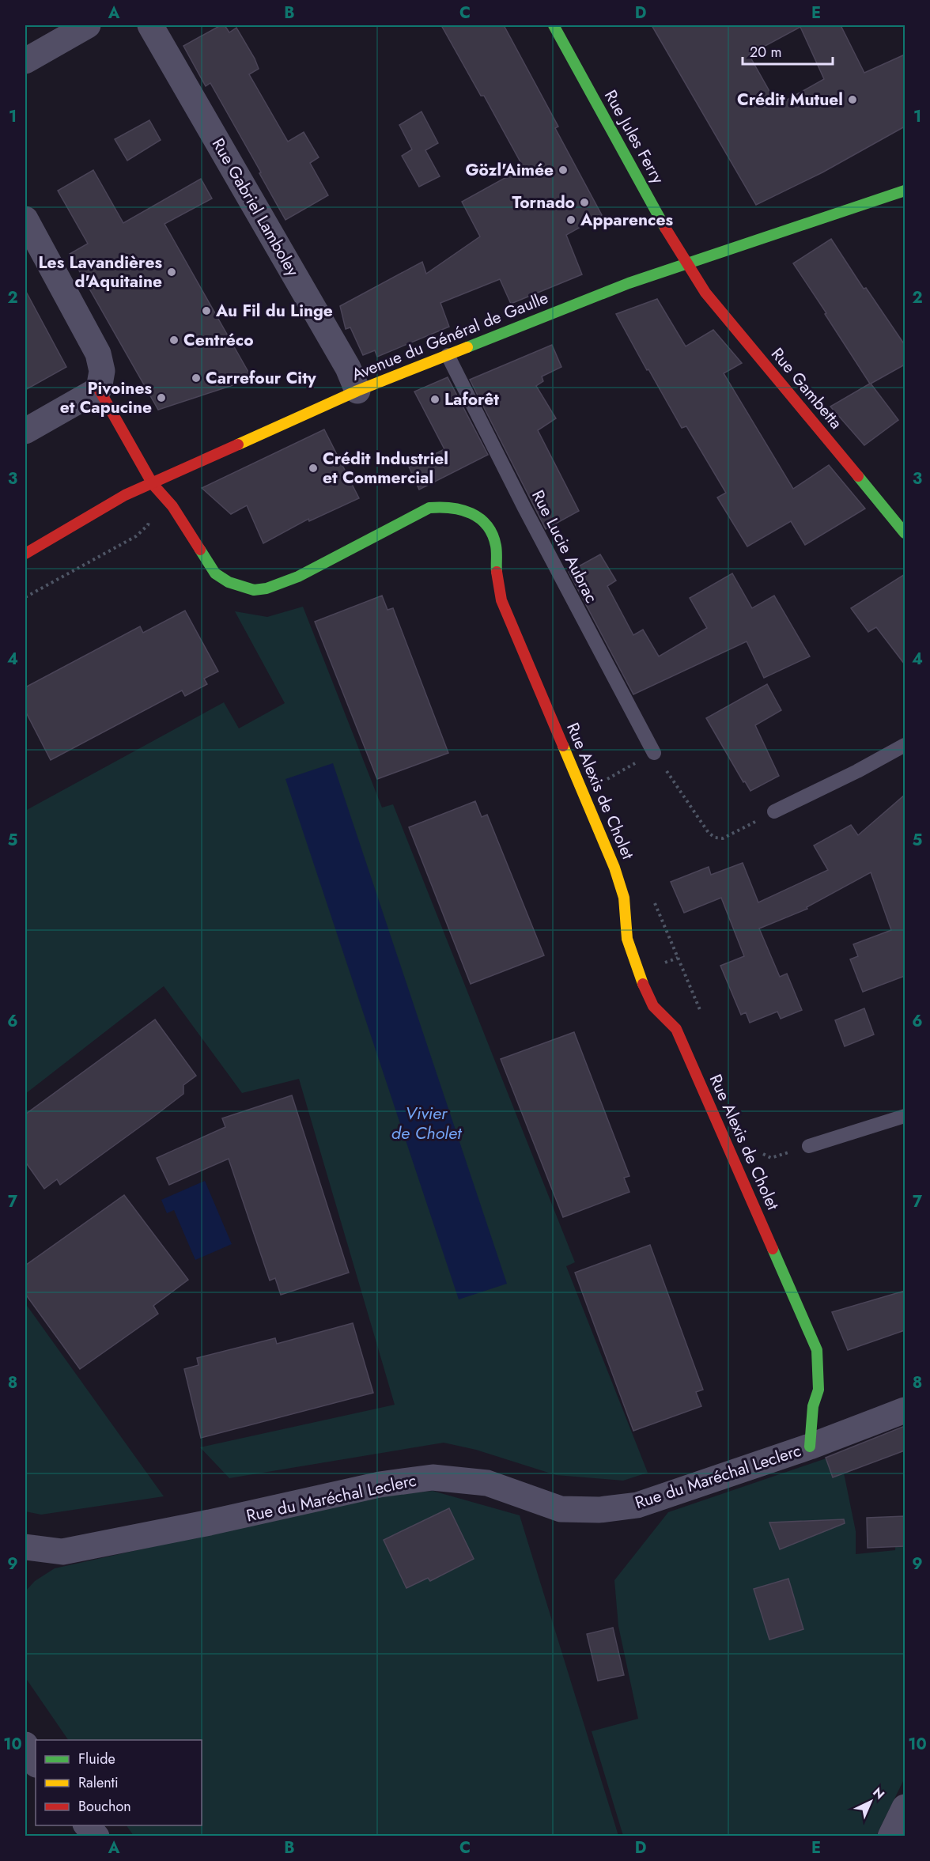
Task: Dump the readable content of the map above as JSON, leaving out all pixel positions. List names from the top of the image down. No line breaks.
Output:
{"streets":{"street":["Rue Jules Ferry","Rue Gabriel Lamboley","Avenue du Général de Gaulle","Rue Gambetta","Rue Alexis de Cholet","Rue du Maréchal Leclerc"],"lane":["Rue Lucie Aubrac"]},"crossings":[["Rue Jules Ferry","Avenue du Général de Gaulle"],["Rue Jules Ferry","Rue Gambetta"],["Rue Gabriel Lamboley","Avenue du Général de Gaulle"],["Avenue du Général de Gaulle","Rue Gambetta"],["Avenue du Général de Gaulle","Rue Lucie Aubrac"],["Avenue du Général de Gaulle","Rue Alexis de Cholet"],["Rue Alexis de Cholet","Rue du Maréchal Leclerc"]],"water":["Vivier de Cholet"],"places":["Crédit Mutuel","Gözl'Aimée","Tornado","Apparences","Les Lavandières d'Aquitaine","Au Fil du Linge","Centréco","Carrefour City","Pivoines et Capucine","Laforêt","Crédit Industriel et Commercial"],"legend":["Fluide","Ralenti","Bouchon"],"scale_bar":"20 m","north":"top right","grid":{"columns":["A","B","C","D","E"],"rows":["1","2","3","4","5","6","7","8","9","10"]}}
